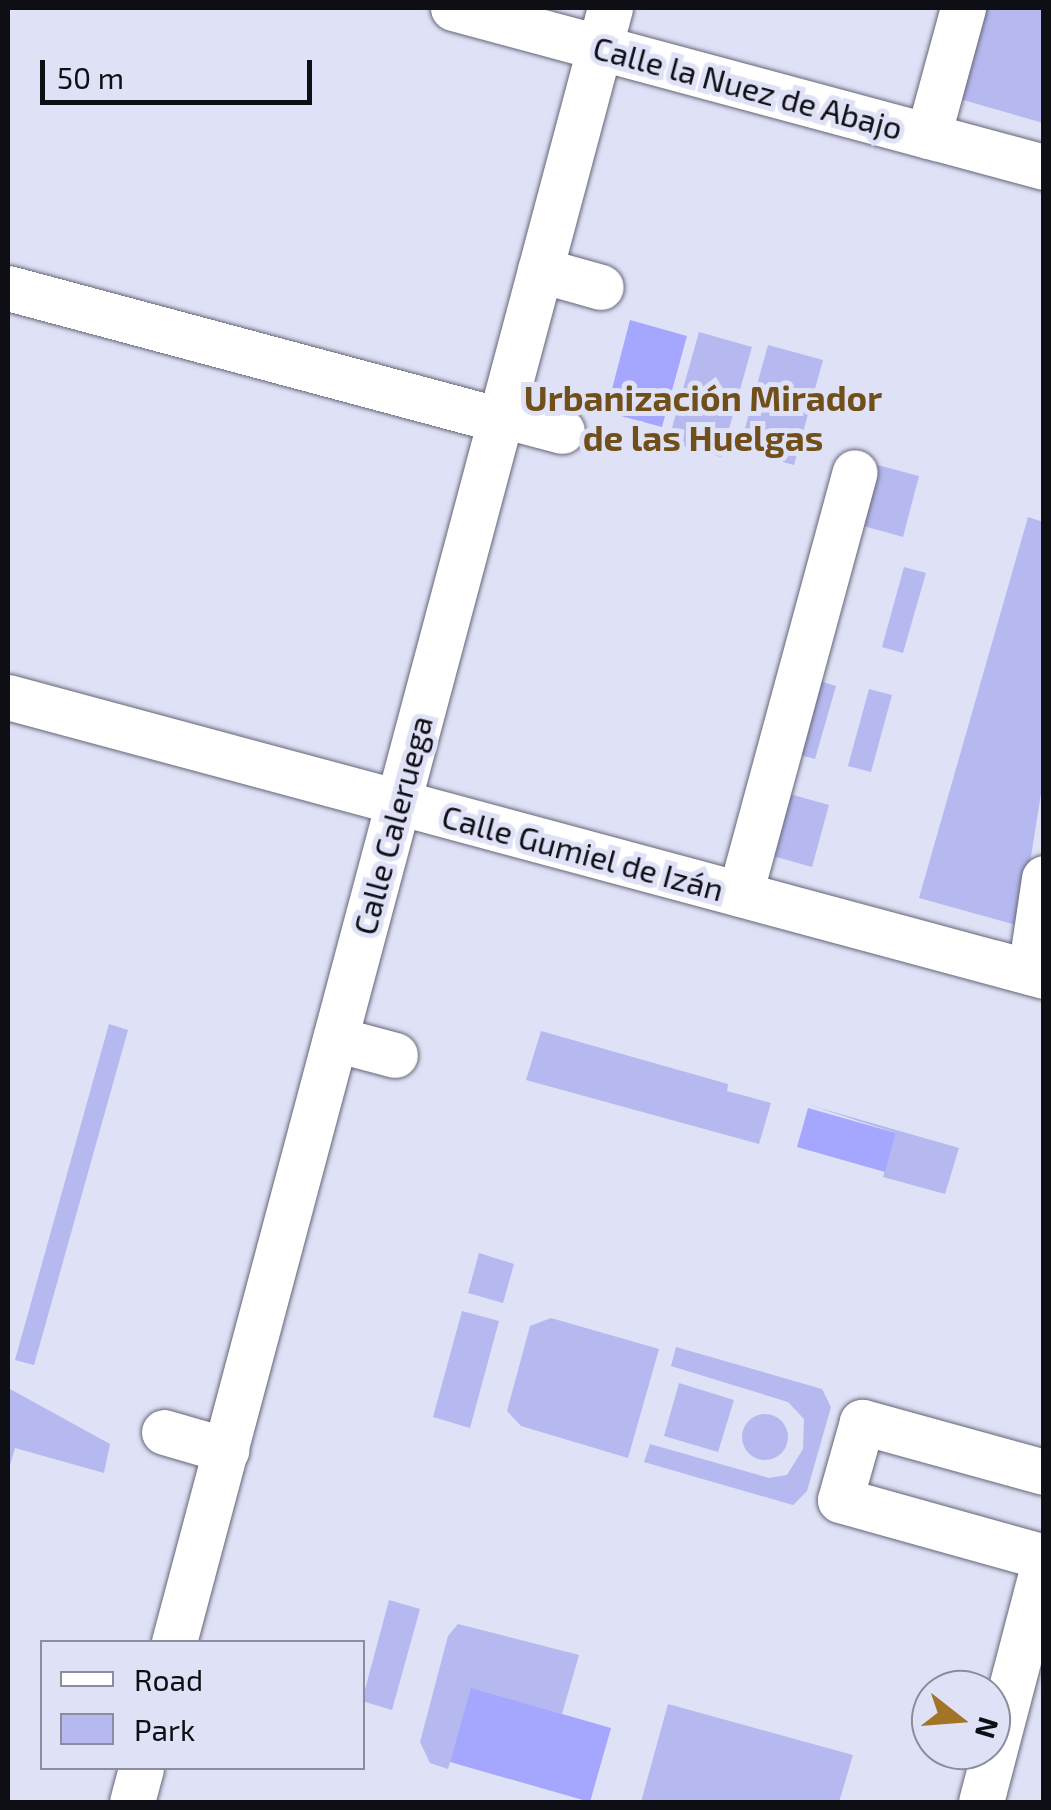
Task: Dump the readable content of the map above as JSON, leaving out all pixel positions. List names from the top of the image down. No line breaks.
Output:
{"streets":{"street":["Calle la Nuez de Abajo","Calle Caleruega","Calle Gumiel de Izán"]},"crossings":[["Calle la Nuez de Abajo","Calle Caleruega"],["Calle Caleruega","Calle Gumiel de Izán"]],"districts":["Urbanización Mirador de las Huelgas"],"legend":["Road","Park"],"scale_bar":"50 m","north":"right"}
